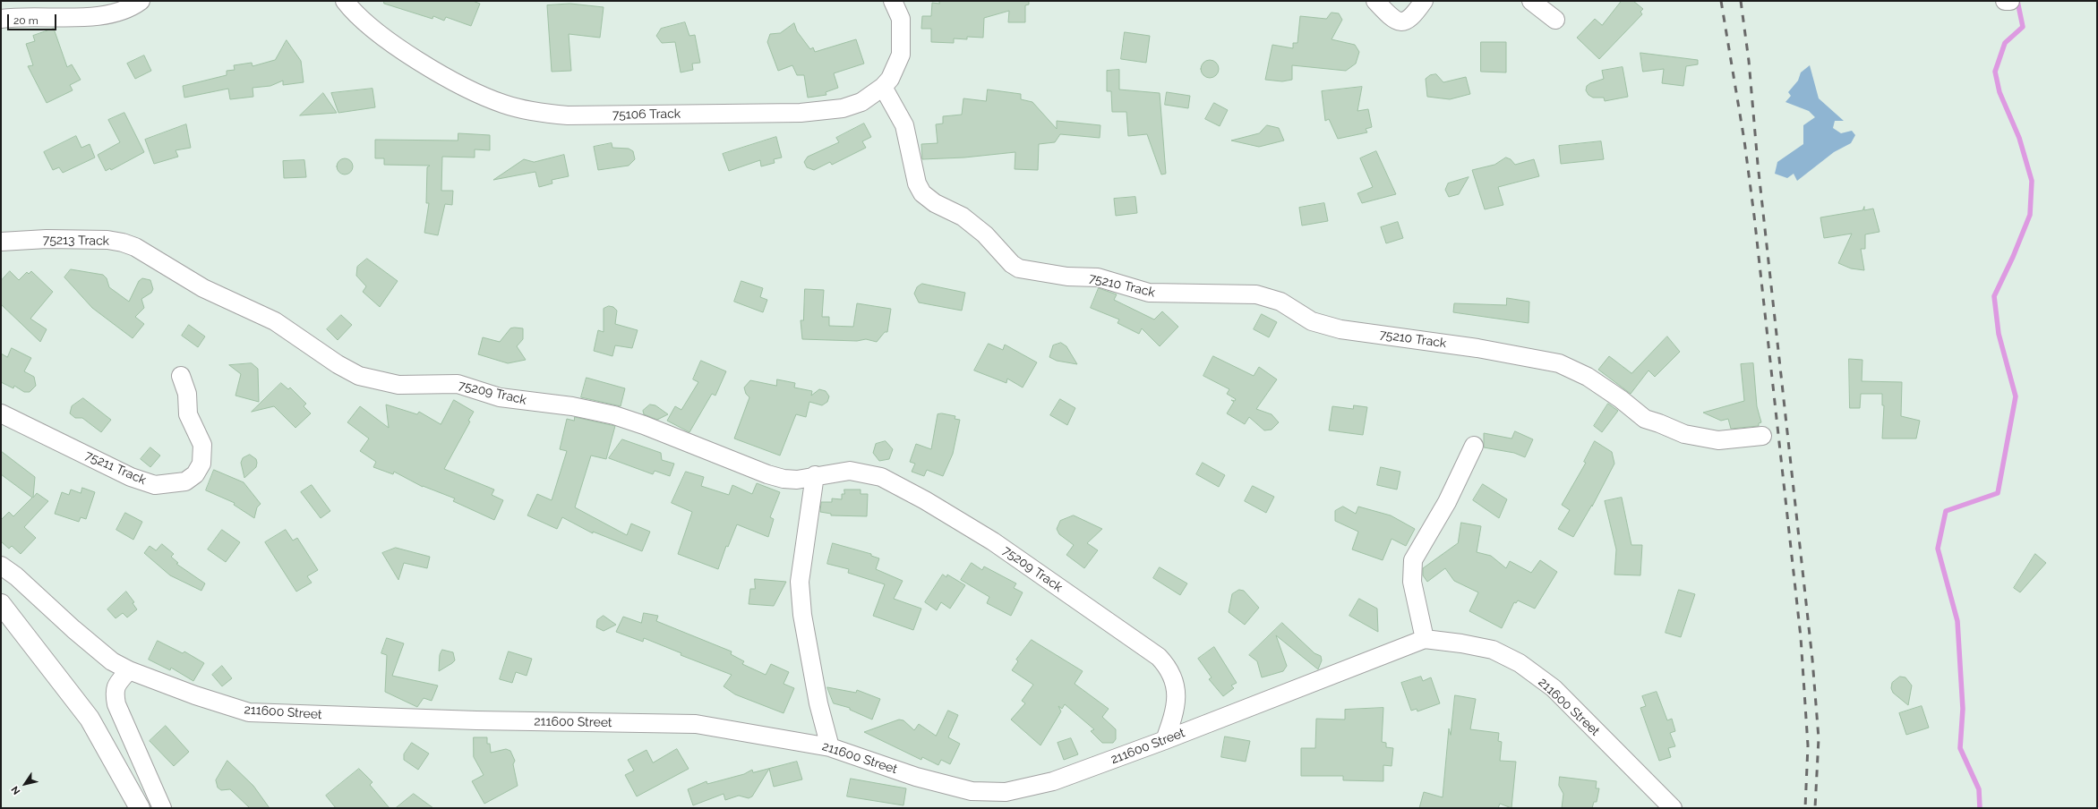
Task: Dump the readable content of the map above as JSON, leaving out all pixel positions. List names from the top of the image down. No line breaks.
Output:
{"streets":{"street":["75106 Track","75213 Track","75210 Track","75209 Track","75211 Track","211600 Street"]},"crossings":[["75106 Track","75210 Track"],["75213 Track","75209 Track"],["75209 Track","211600 Street"]],"scale_bar":"20 m","north":"bottom left"}
